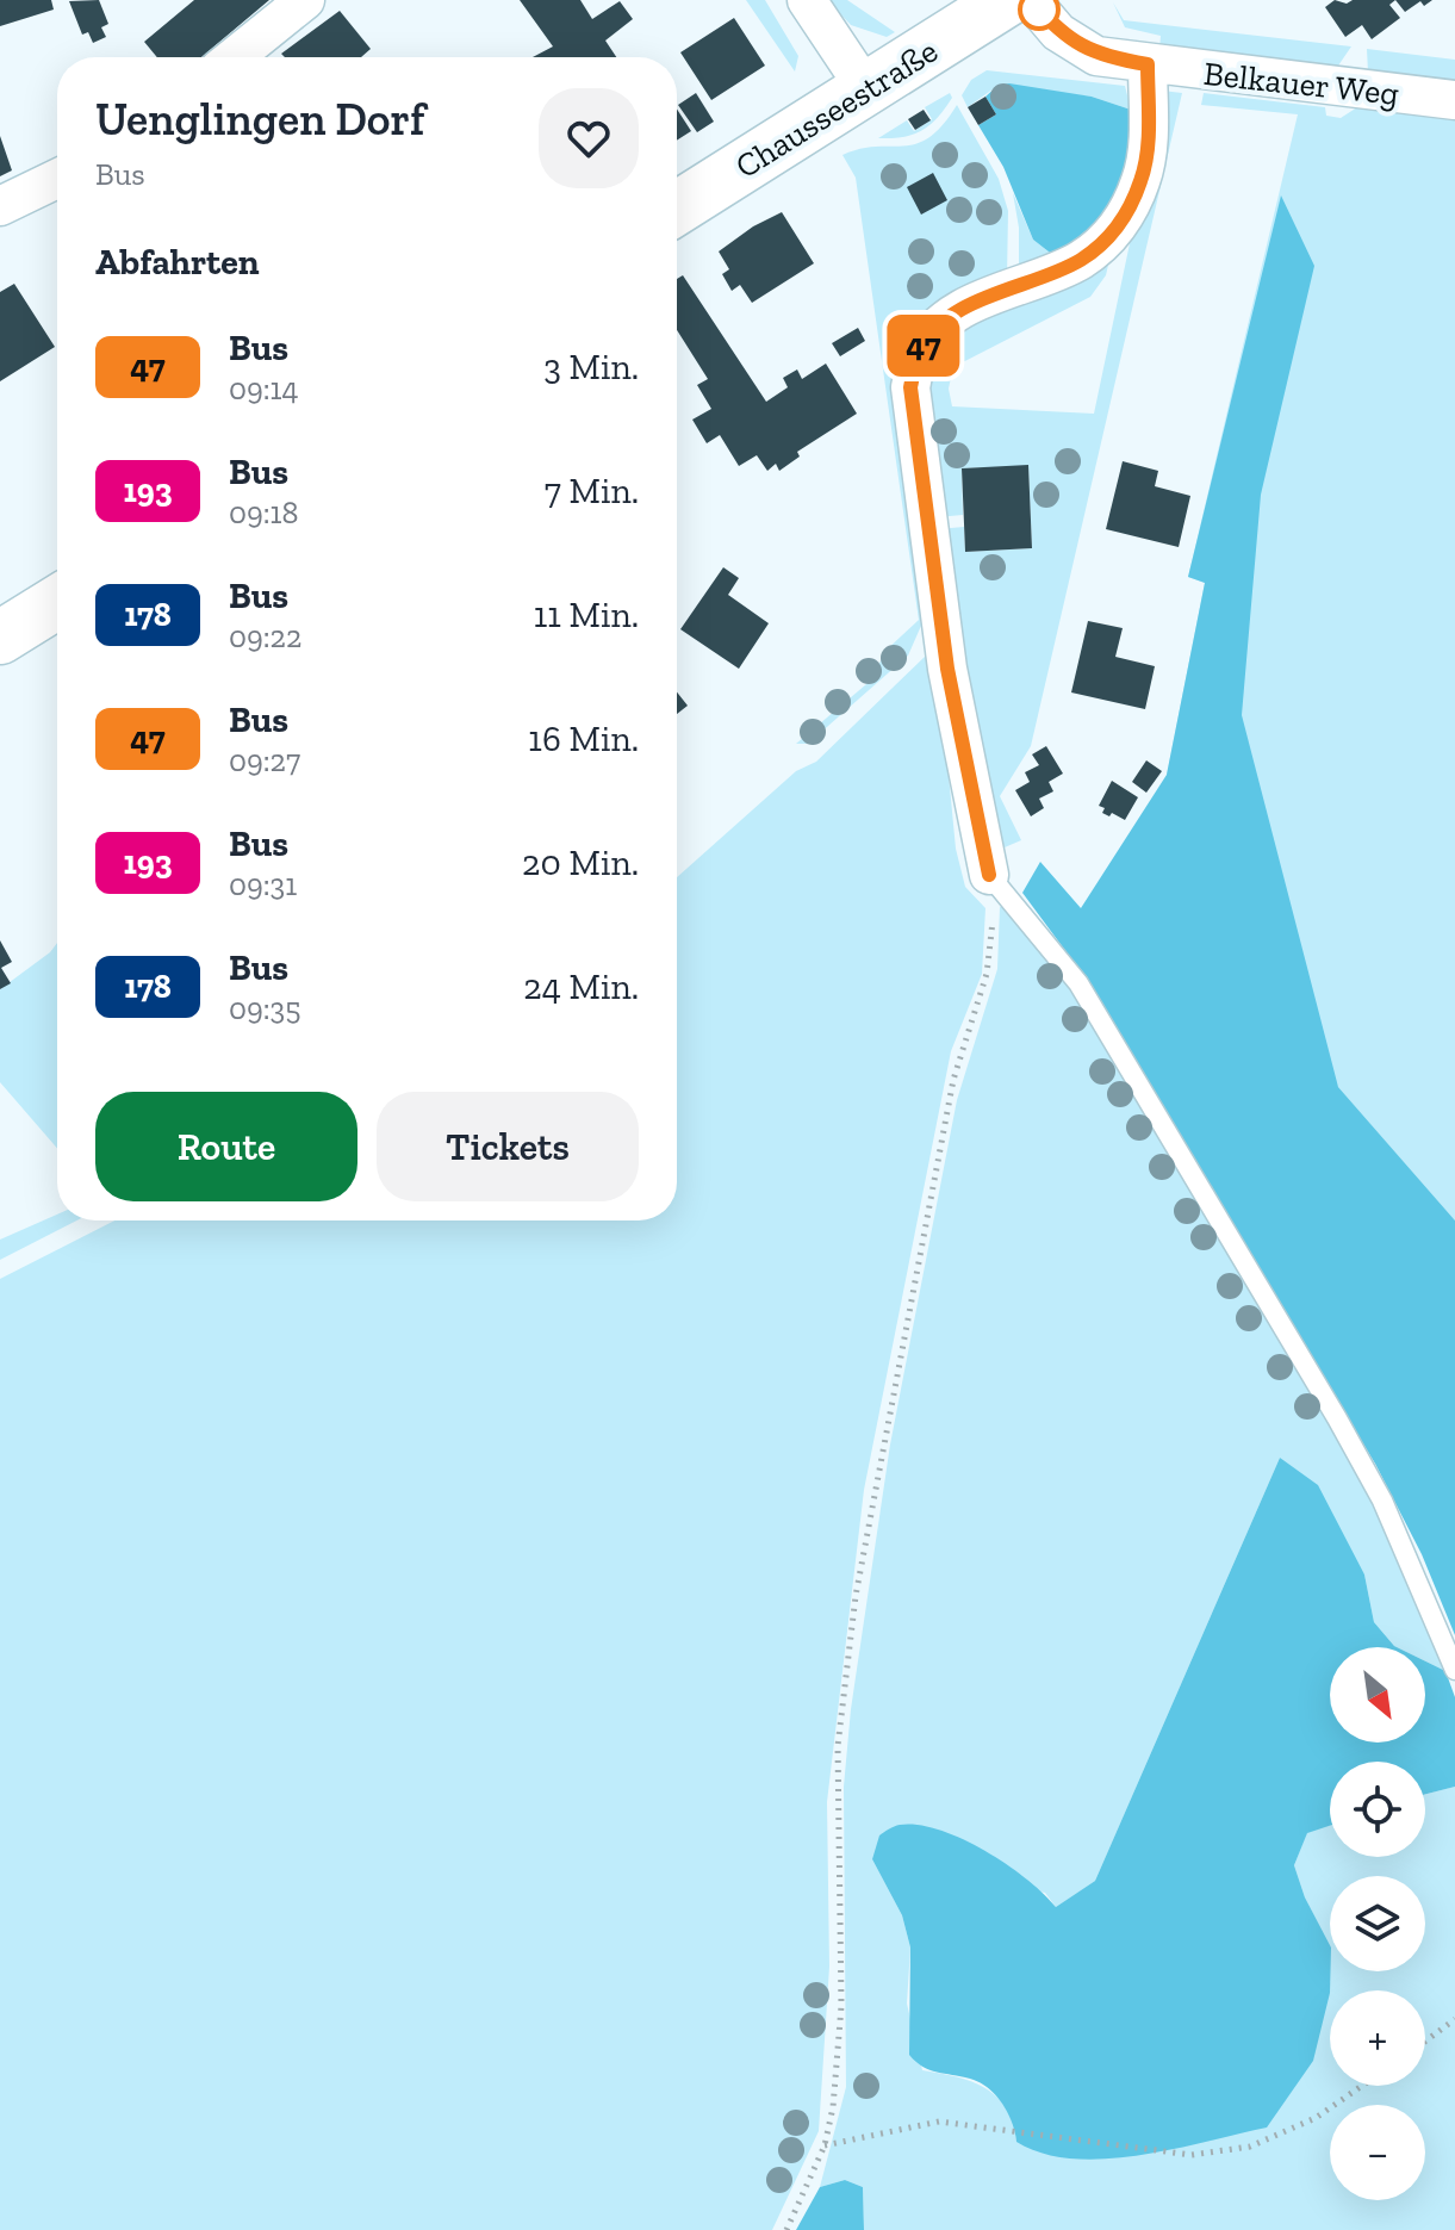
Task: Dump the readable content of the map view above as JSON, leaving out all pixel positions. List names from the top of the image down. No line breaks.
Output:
{"streets":{"main road":["Chausseestraße"],"street":["Belkauer Weg"]},"lines":["bus line 47"],"north":"bottom right","page":{"on_map":"47","heading":[["Uenglingen Dorf","Bus"],"Abfahrten"],"list":[{"mark":"47","name":"Bus","note":"09:14","value":"3 Min."},{"mark":"193","name":"Bus","note":"09:18","value":"7 Min."},{"mark":"178","name":"Bus","note":"09:22","value":"11 Min."},{"mark":"47","name":"Bus","note":"09:27","value":"16 Min."},{"mark":"193","name":"Bus","note":"09:31","value":"20 Min."},{"mark":"178","name":"Bus","note":"09:35","value":"24 Min."}],"buttons":["Route","Tickets"],"map_buttons":["+","−"]}}
